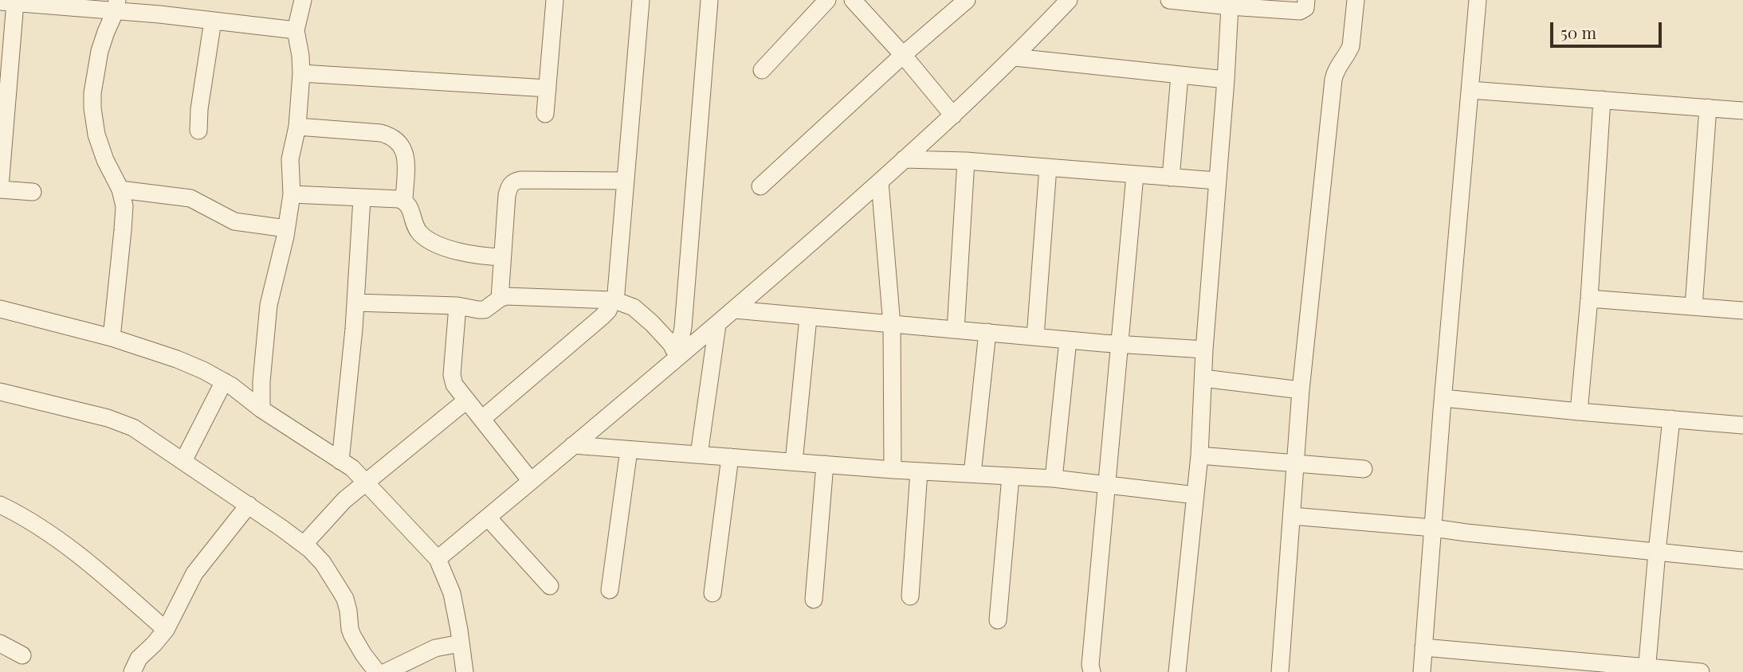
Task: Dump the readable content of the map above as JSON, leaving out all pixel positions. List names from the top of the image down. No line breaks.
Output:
{"scale_bar":"50 m"}
